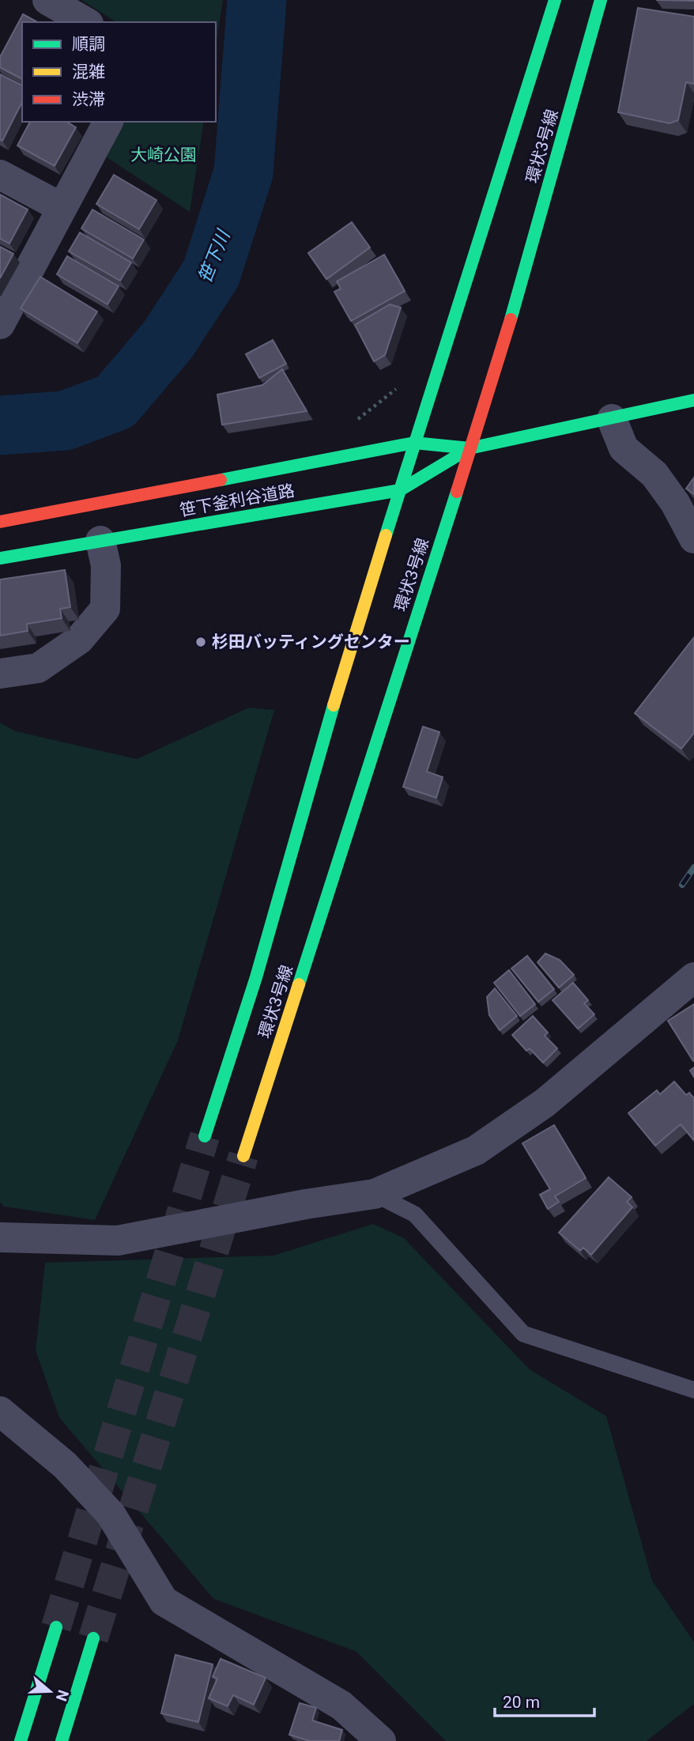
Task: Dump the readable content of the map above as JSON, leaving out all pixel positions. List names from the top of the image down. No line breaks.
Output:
{"streets":{"street":["環状3号線","笹下釜利谷道路"]},"crossings":[["環状3号線","笹下釜利谷道路"]],"water":["笹下川"],"parks":["大崎公園"],"places":["杉田バッティングセンター"],"legend":["順調","混雑","渋滞"],"scale_bar":"20 m","north":"right"}
